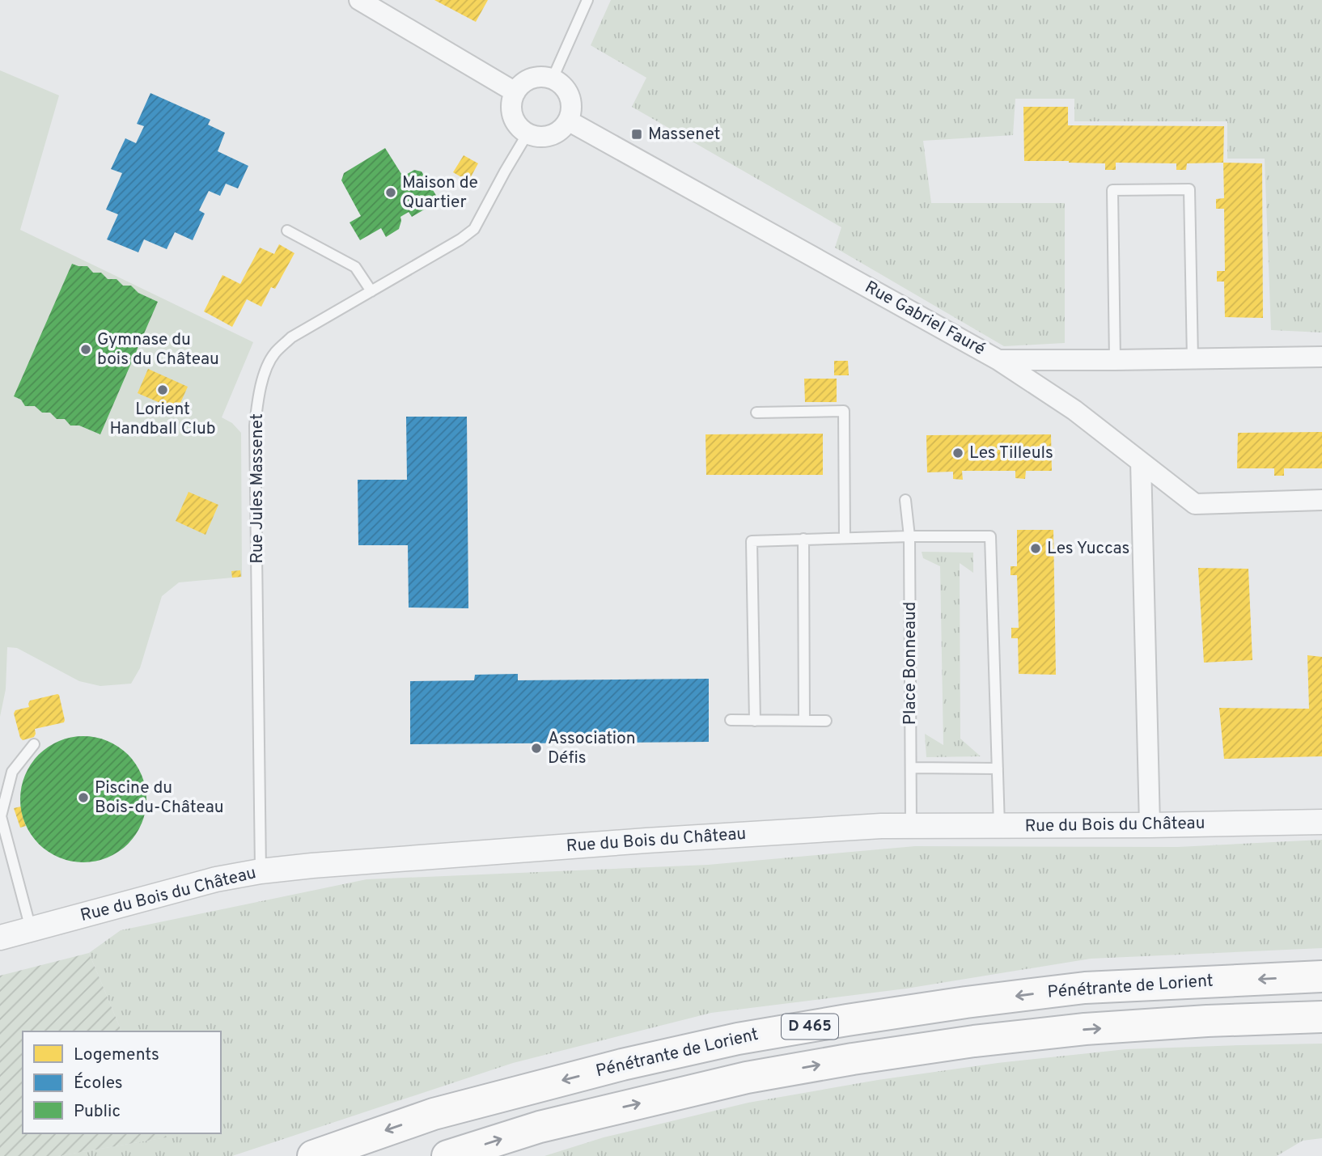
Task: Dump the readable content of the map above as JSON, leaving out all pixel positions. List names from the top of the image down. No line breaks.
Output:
{"streets":{"highway":["Pénétrante de Lorient","D 465"],"street":["Rue Gabriel Fauré","Rue du Bois du Château"],"lane":["Rue Jules Massenet","Place Bonneaud"]},"crossings":[["Rue Gabriel Fauré","Rue Jules Massenet"],["Rue Jules Massenet","Rue du Bois du Château"],["Place Bonneaud","Rue du Bois du Château"]],"places":{"transit":["Massenet"],"other":["Maison de Quartier","Gymnase du bois du Château","Lorient Handball Club","Les Tilleuls","Les Yuccas","Association Défis","Piscine du Bois-du-Château"]},"legend":["Logements","Écoles","Public"]}
